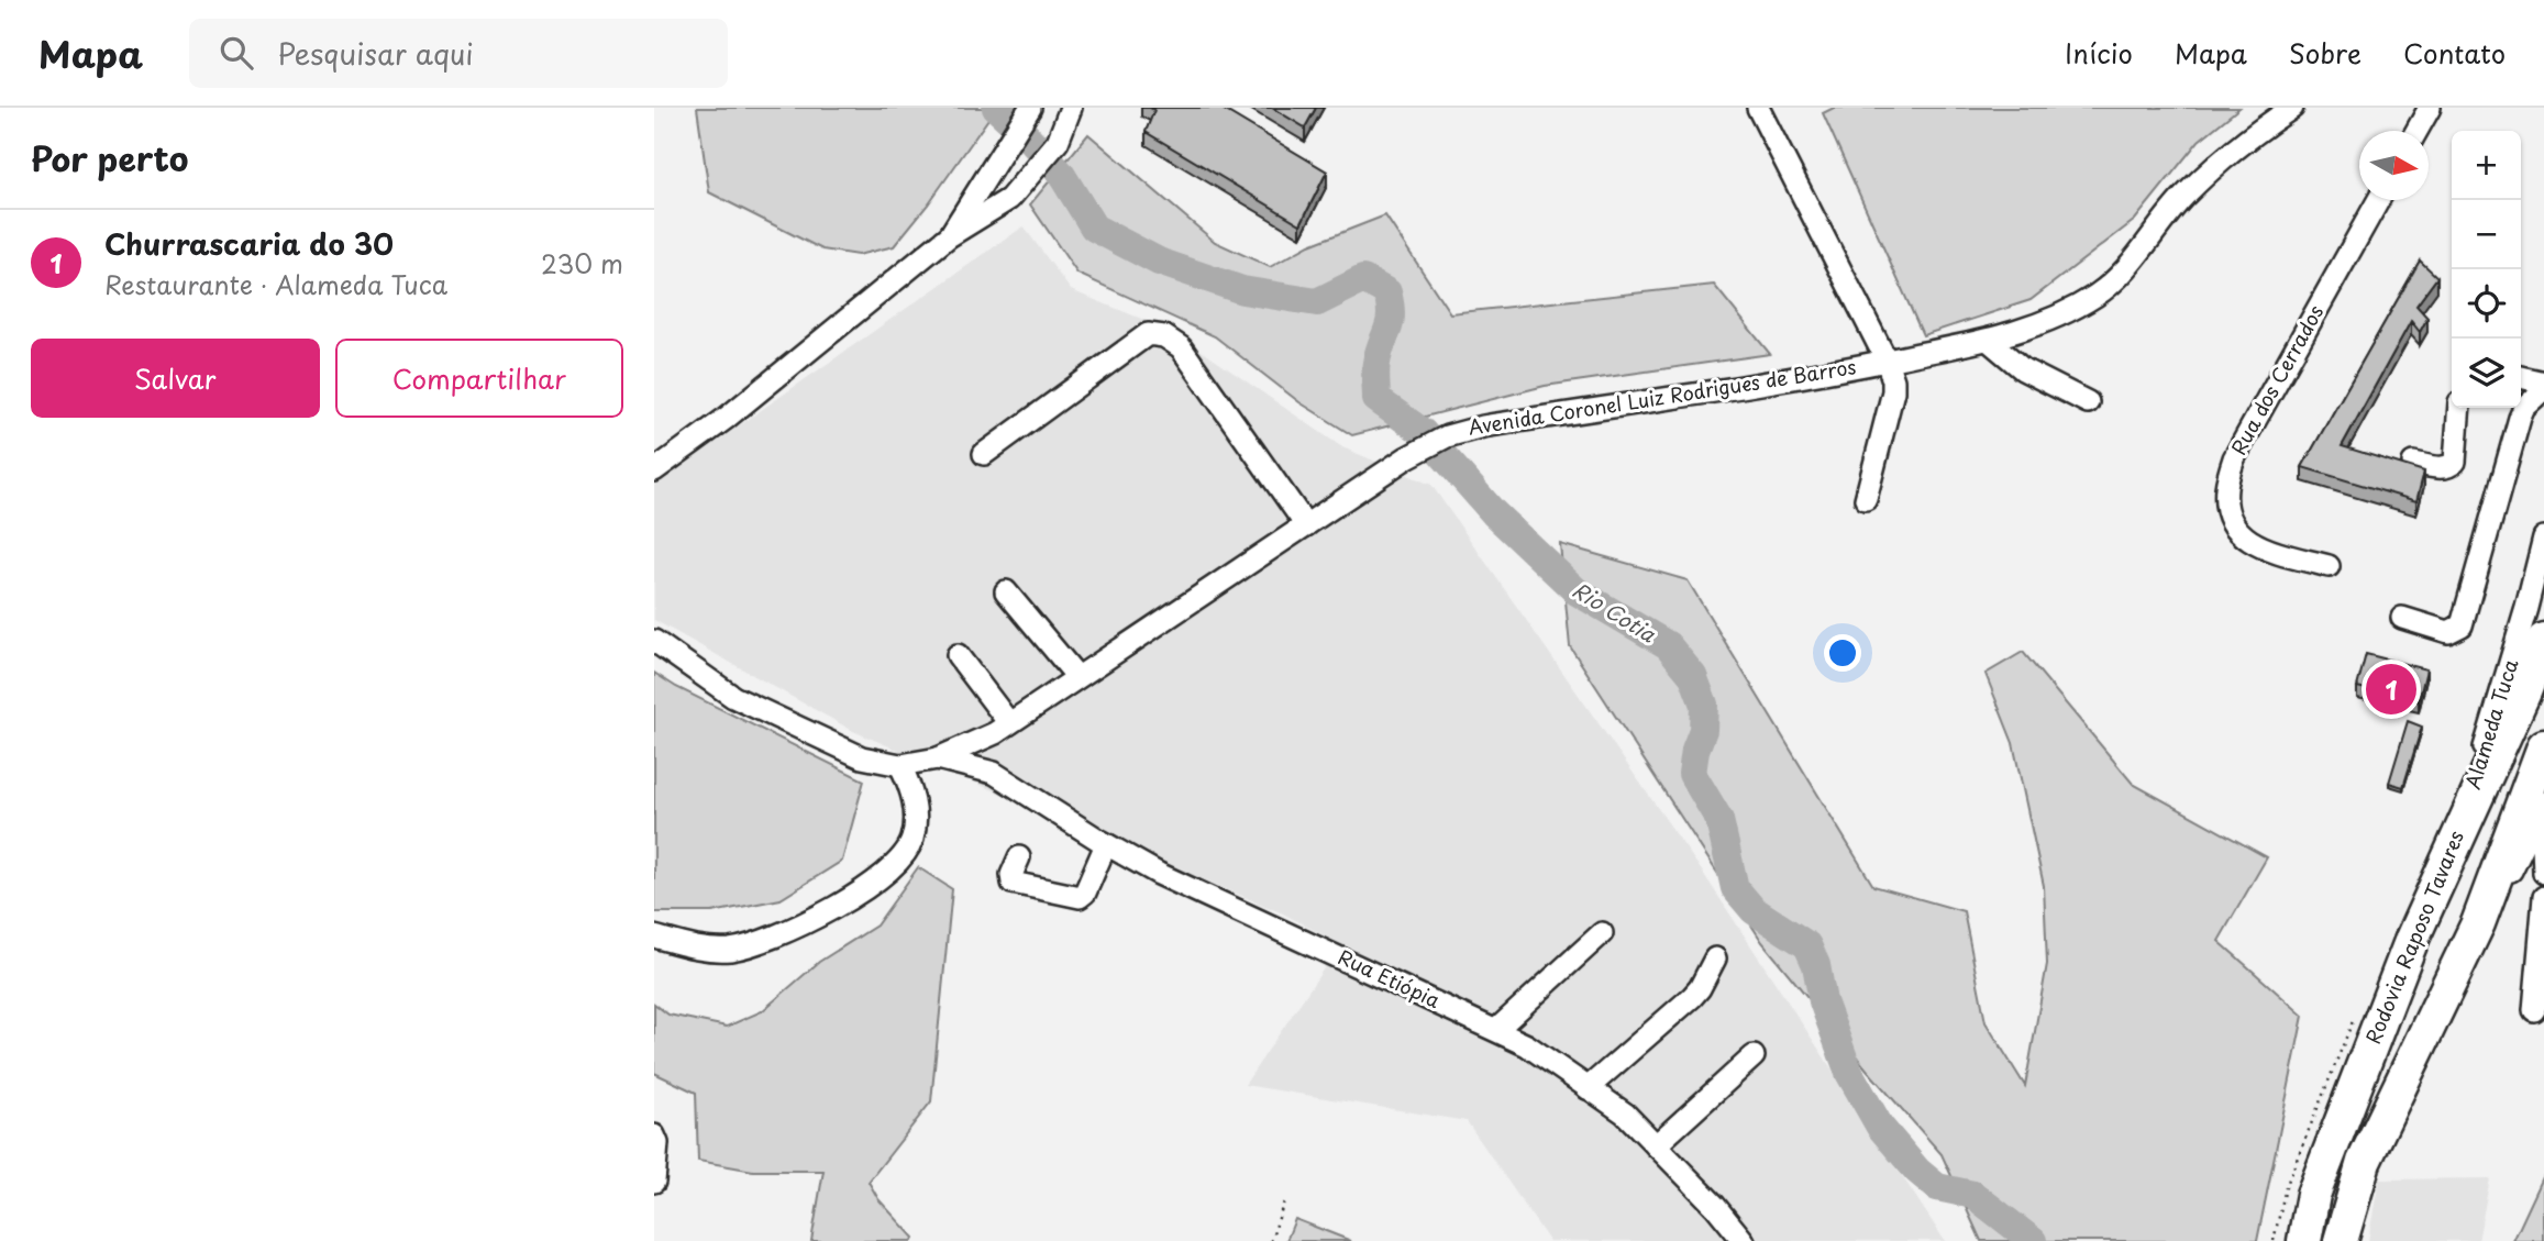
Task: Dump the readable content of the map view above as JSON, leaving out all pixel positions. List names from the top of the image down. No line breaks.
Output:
{"streets":{"highway":["Rodovia Raposo Tavares"],"street":["Rua dos Cerrados","Avenida Coronel Luiz Rodrigues de Barros","Alameda Tuca","Rua Etiópia"]},"crossings":[["Avenida Coronel Luiz Rodrigues de Barros","Rua Etiópia"],["Alameda Tuca","Rodovia Raposo Tavares"]],"water":["Rio Cotia"],"north":"right","page":{"header":"Mapa","search":"Pesquisar aqui","nav":["Início","Mapa","Sobre","Contato"],"heading":"Por perto","map_buttons":["+","−"],"list":[{"mark":"1","name":"Churrascaria do 30","note":"Restaurante · Alameda Tuca","value":"230 m"}],"buttons":["Salvar","Compartilhar"],"pins":"1"}}
